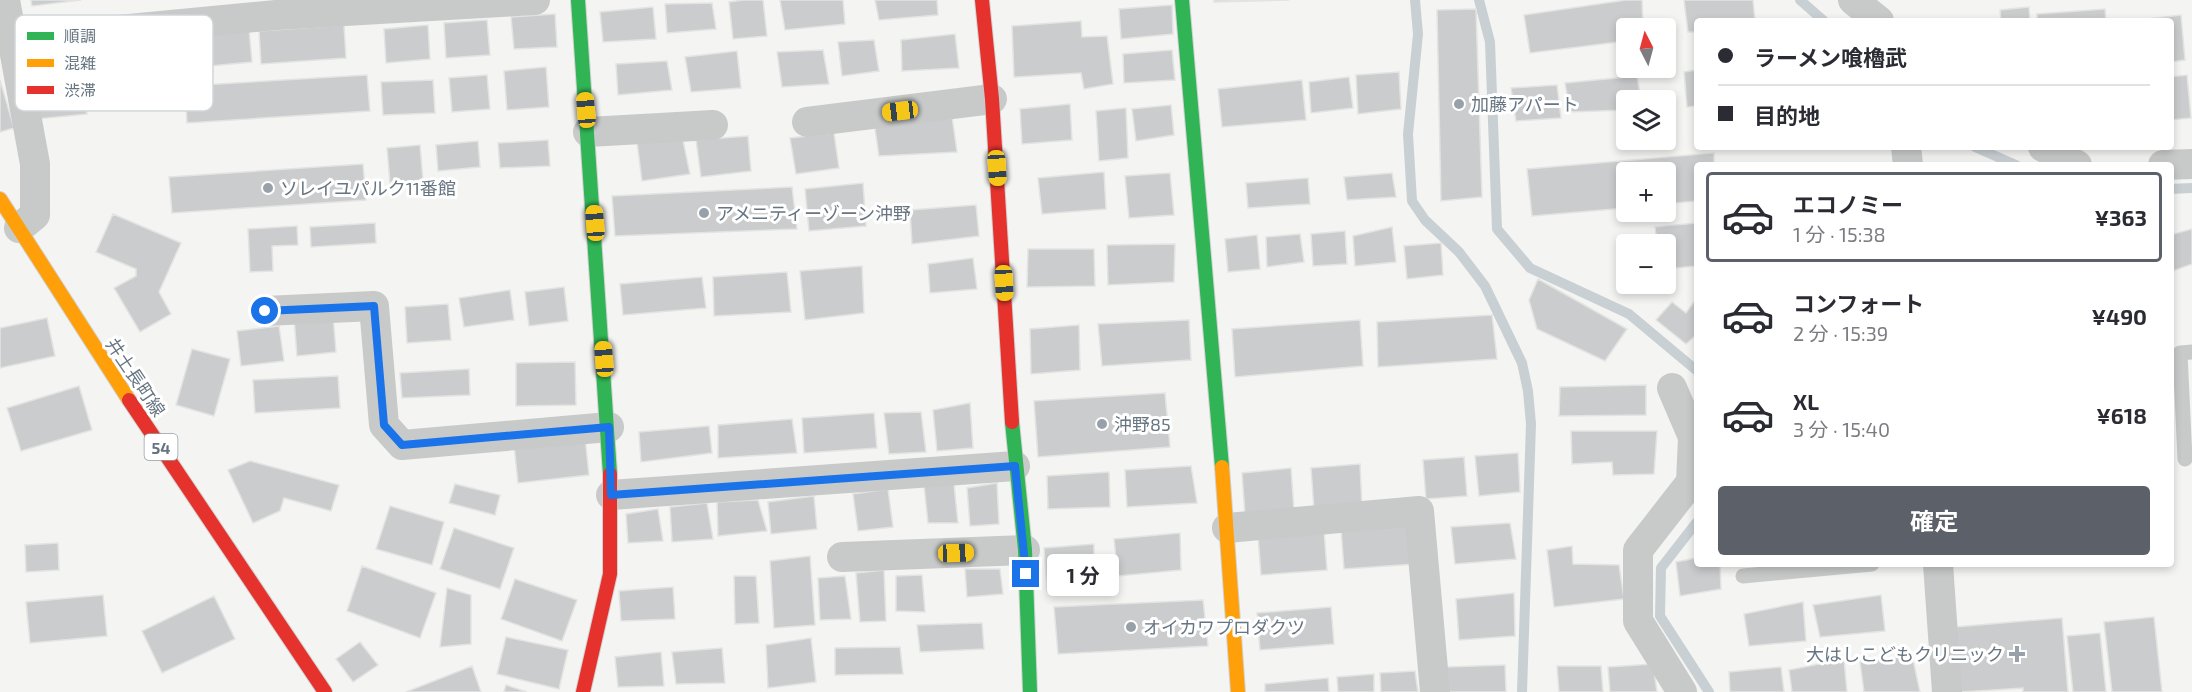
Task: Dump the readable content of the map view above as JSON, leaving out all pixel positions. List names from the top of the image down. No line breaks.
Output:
{"streets":{"street":["井土長町線","54"]},"places":{"other":["加藤アパート","ソレイユパルク11番館","アメニティーゾーン沖野","沖野85","オイカワプロダクツ"],"health":["大はしこどもクリニック"]},"legend":["順調","混雑","渋滞"],"north":"top","page":{"map_buttons":["+","−"],"banner":["ラーメン喰櫓武","目的地"],"list":[{"name":"エコノミー","note":"1 分 · 15:38","value":"¥363"},{"name":"コンフォート","note":"2 分 · 15:39","value":"¥490"},{"name":"XL","note":"3 分 · 15:40","value":"¥618"}],"buttons":"確定","bubble":"1 分"}}
